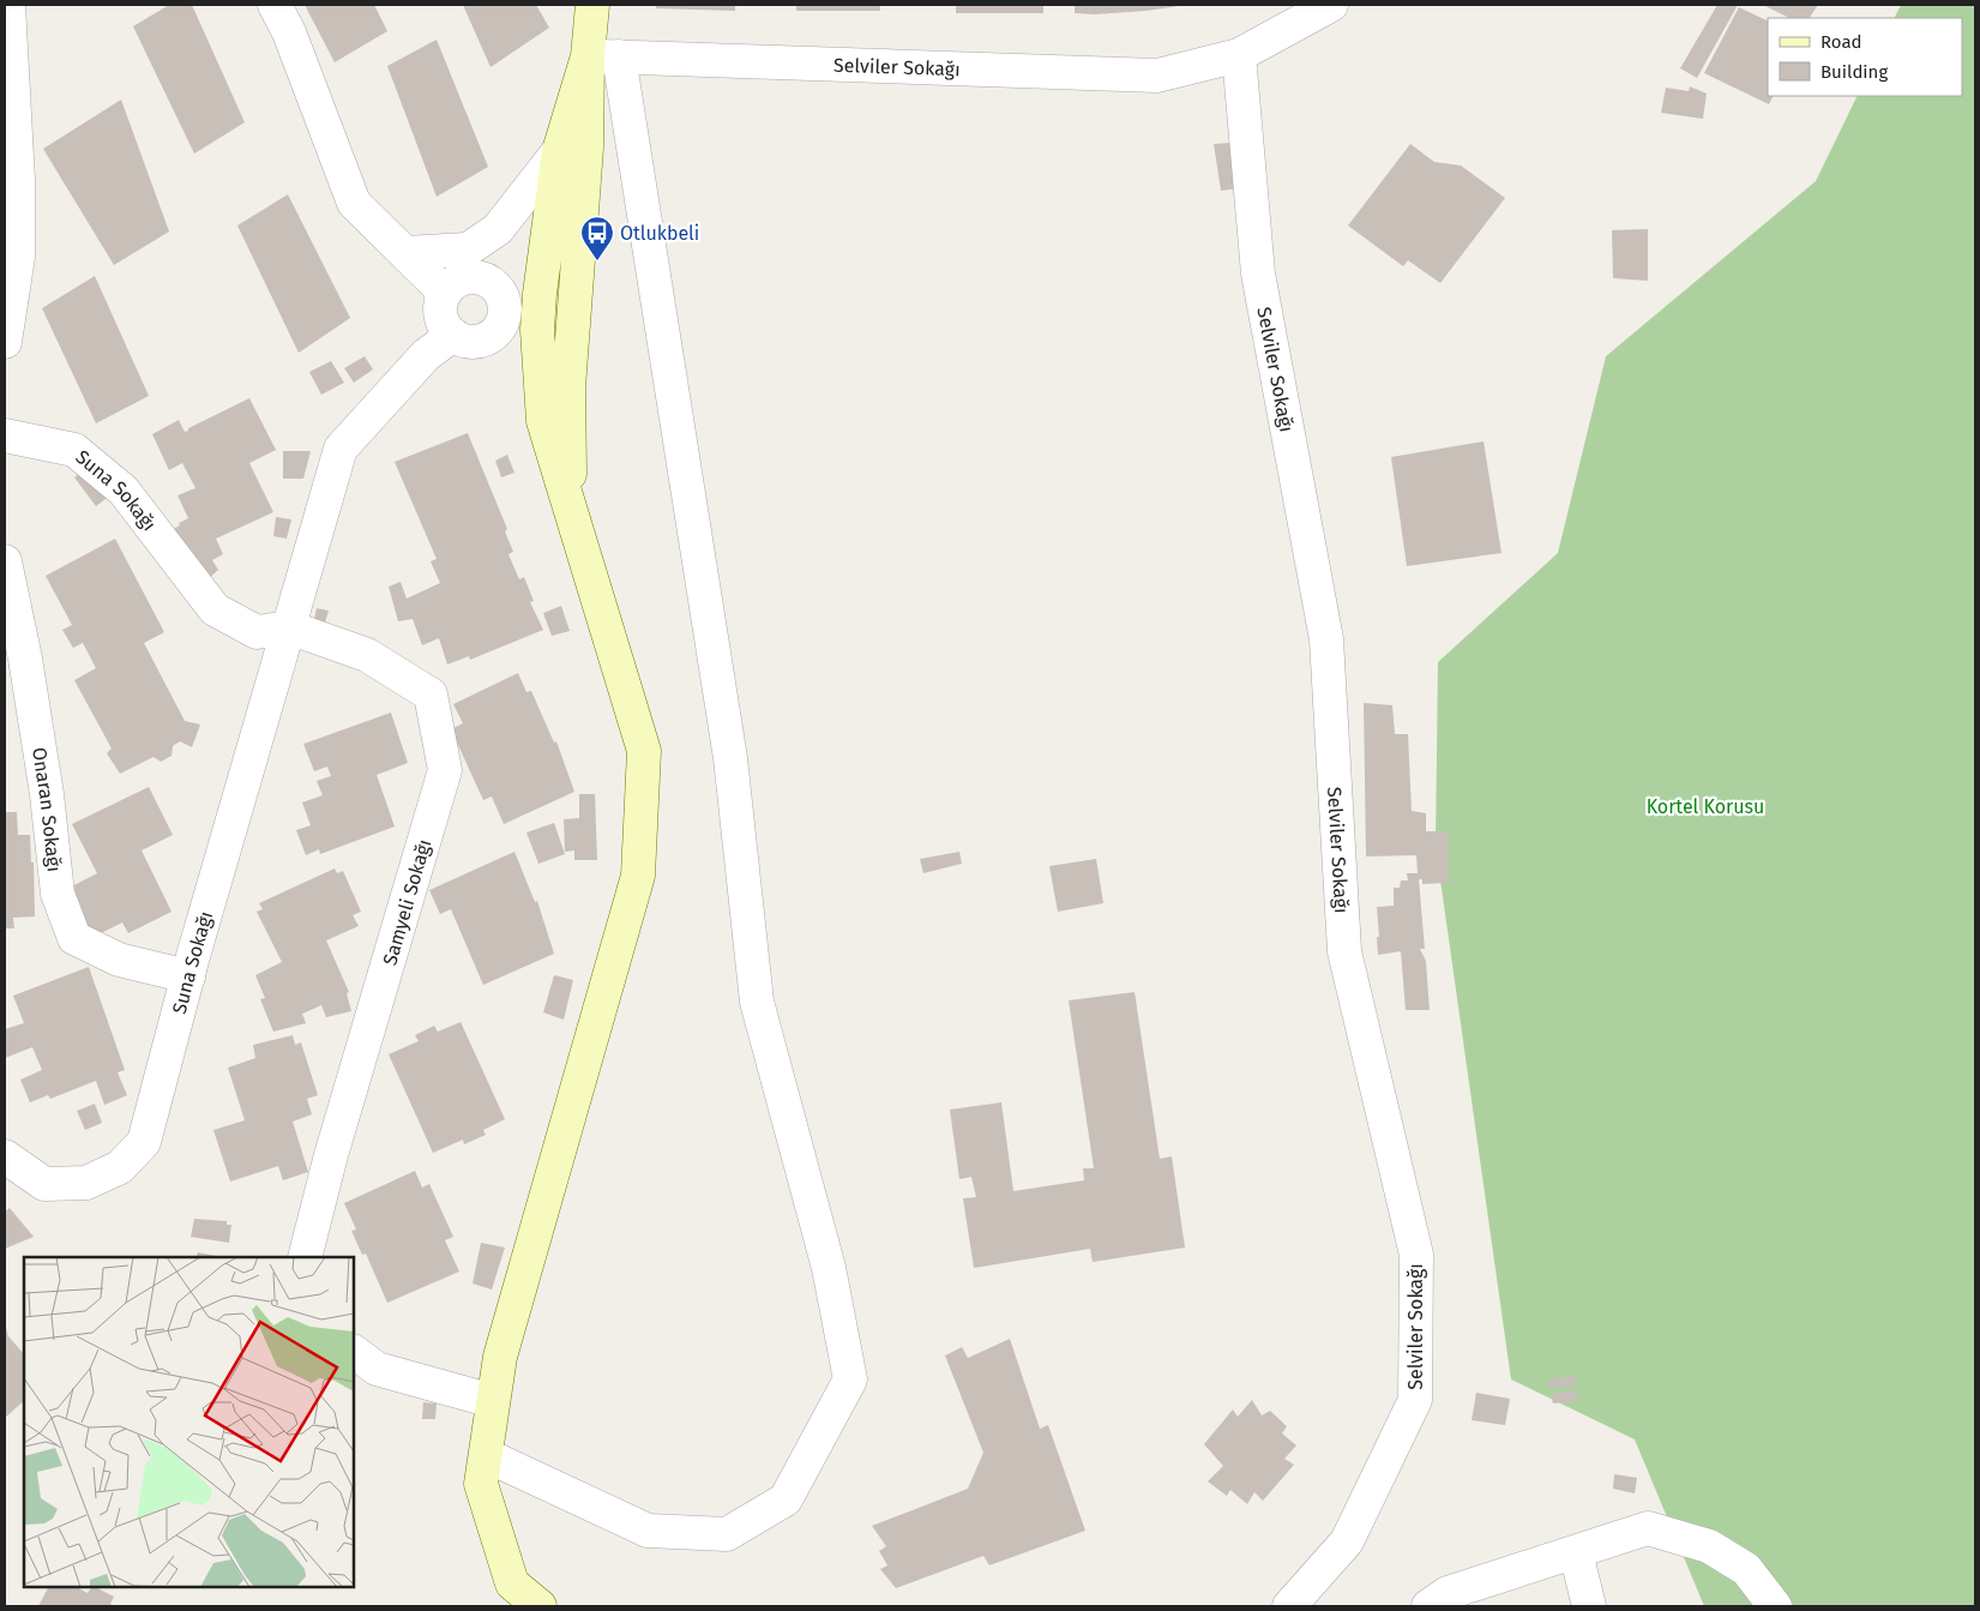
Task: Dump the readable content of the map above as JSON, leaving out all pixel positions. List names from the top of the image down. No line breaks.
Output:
{"streets":{"street":["Selviler Sokağı","Suna Sokağı","Onaran Sokağı","Samyeli Sokağı"]},"crossings":[["Suna Sokağı","Onaran Sokağı"],["Suna Sokağı","Samyeli Sokağı"]],"parks":["Kortel Korusu"],"places":{"bus stop":["Otlukbeli"]},"legend":["Road","Building"]}
